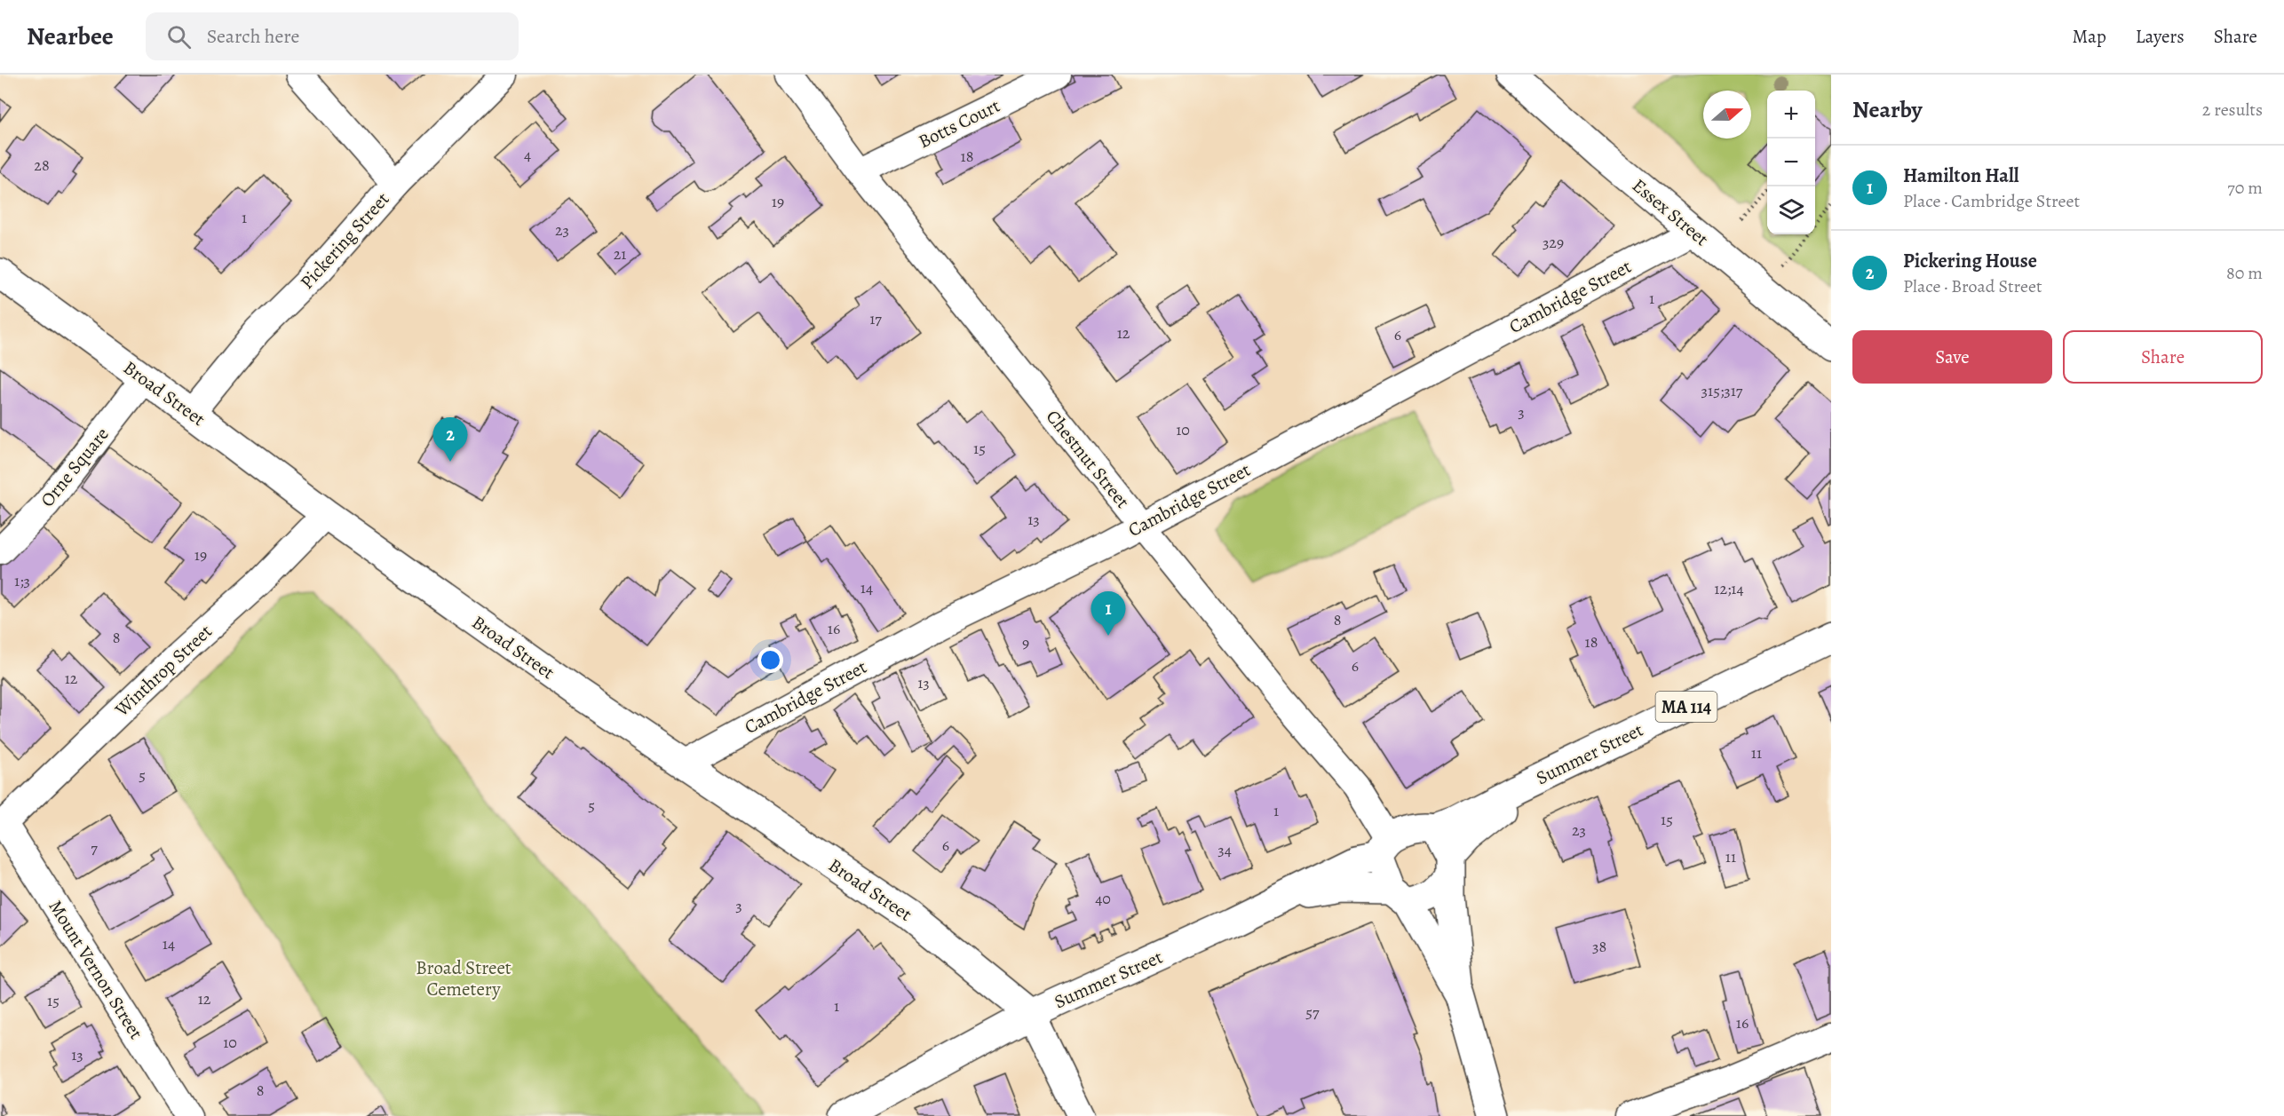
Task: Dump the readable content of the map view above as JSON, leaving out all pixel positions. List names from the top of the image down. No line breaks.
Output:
{"streets":{"street":["Botts Court","Essex Street","Pickering Street","Cambridge Street","Broad Street","Chestnut Street","Orne Square","Winthrop Street","MA 114","Summer Street","Mount Vernon Street"]},"crossings":[["Botts Court","Chestnut Street"],["Essex Street","Cambridge Street"],["Pickering Street","Broad Street"],["Cambridge Street","Broad Street"],["Cambridge Street","Chestnut Street"],["Broad Street","Orne Square"],["Broad Street","Winthrop Street"],["Broad Street","Summer Street"],["Chestnut Street","Summer Street"],["Winthrop Street","Mount Vernon Street"]],"parks":["Broad Street Cemetery"],"house_numbers":["4","18","28","19","1","23","329","21","1","17","12","6","315;317","3","10","15","13","19","1;3","14","12;14","8","16","8","18","9","6","12","13","11","5","5","1","15","23","6","7","34","11","40","3","14","38","12","15","1","57","16","10","13","8"],"north":"right","page":{"header":"Nearbee","search":"Search here","nav":["Map","Layers","Share"],"heading":["Nearby","2 results"],"map_buttons":["+","−"],"list":[{"mark":"1","name":"Hamilton Hall","note":"Place · Cambridge Street","value":"70 m"},{"mark":"2","name":"Pickering House","note":"Place · Broad Street","value":"80 m"}],"buttons":["Save","Share"],"pins":["2","1"]}}
